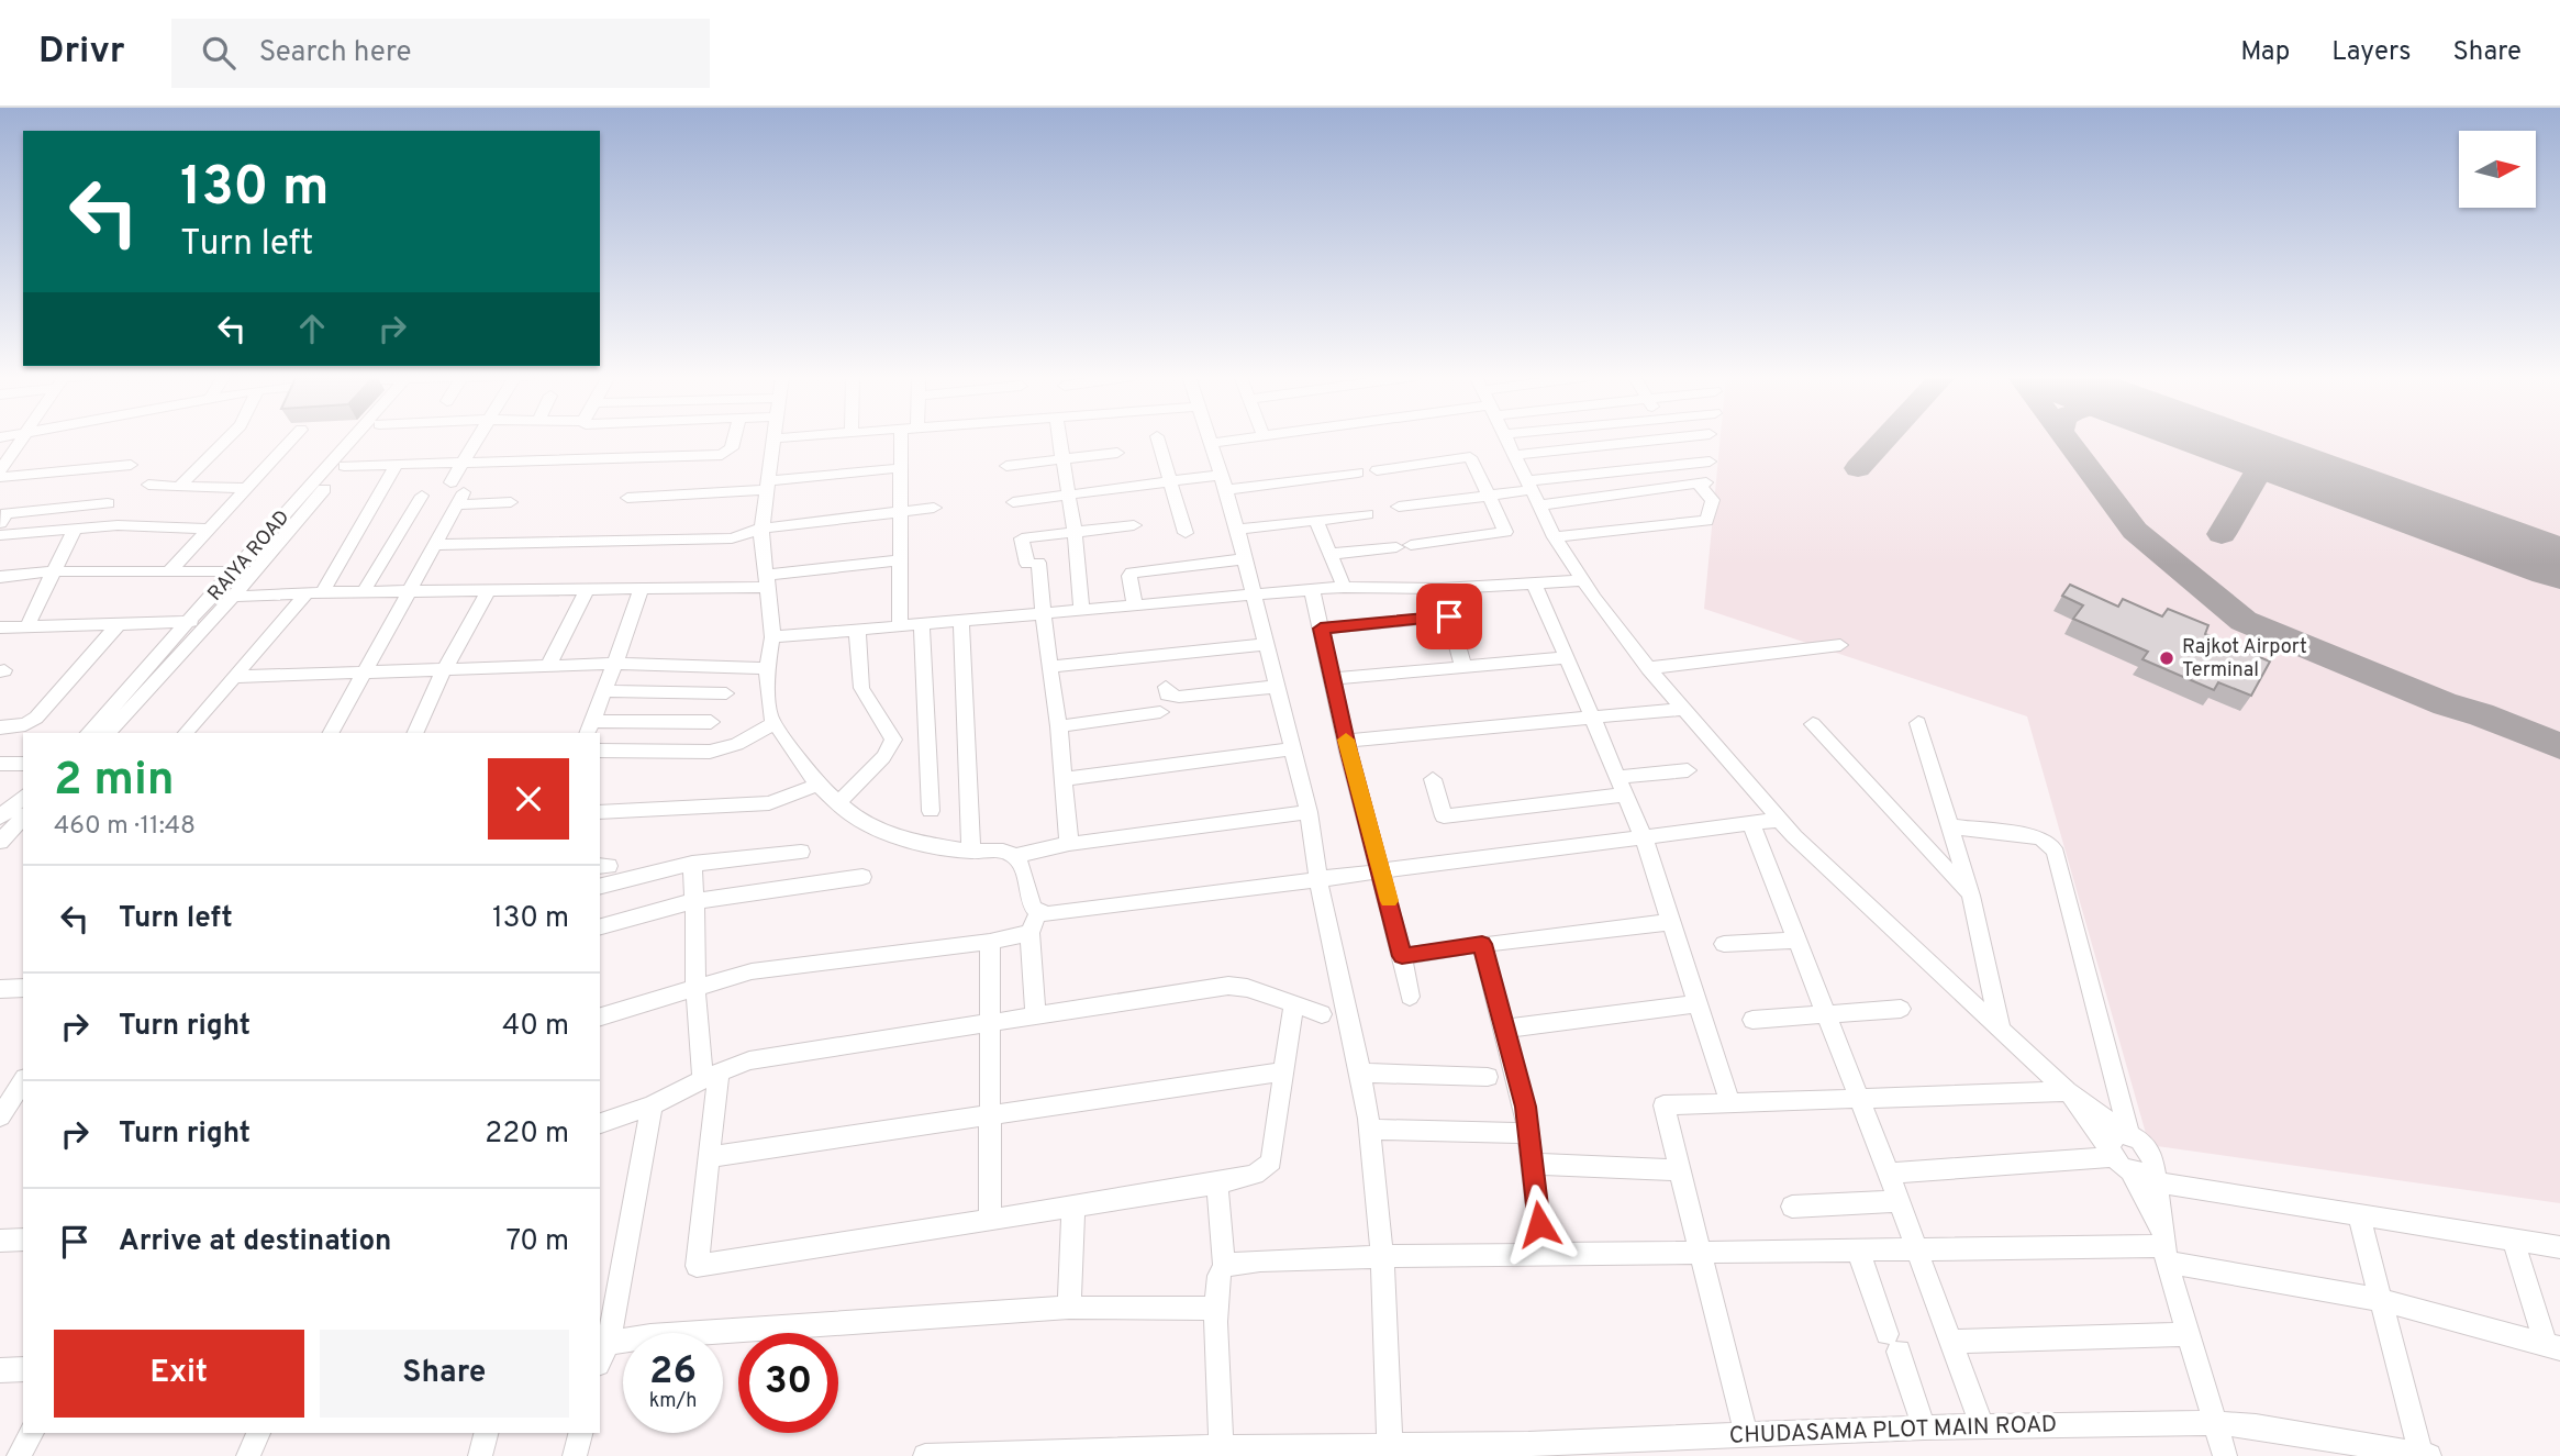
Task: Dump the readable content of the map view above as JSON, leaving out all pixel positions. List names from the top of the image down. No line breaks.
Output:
{"streets":{"street":["RAIYA ROAD","CHUDASAMA PLOT MAIN ROAD"]},"places":["Rajkot Airport Terminal"],"north":"right","page":{"header":"Drivr","search":"Search here","nav":["Map","Layers","Share"],"turn":["130 m","Turn left"],"heading":["2 min","460 m · 11:48"],"list":[{"name":"Turn left","value":"130 m"},{"name":"Turn right","value":"40 m"},{"name":"Turn right","value":"220 m"},{"name":"Arrive at destination","value":"70 m"}],"buttons":["Exit","Share"],"speed":"26 km/h","limit":"30"}}
